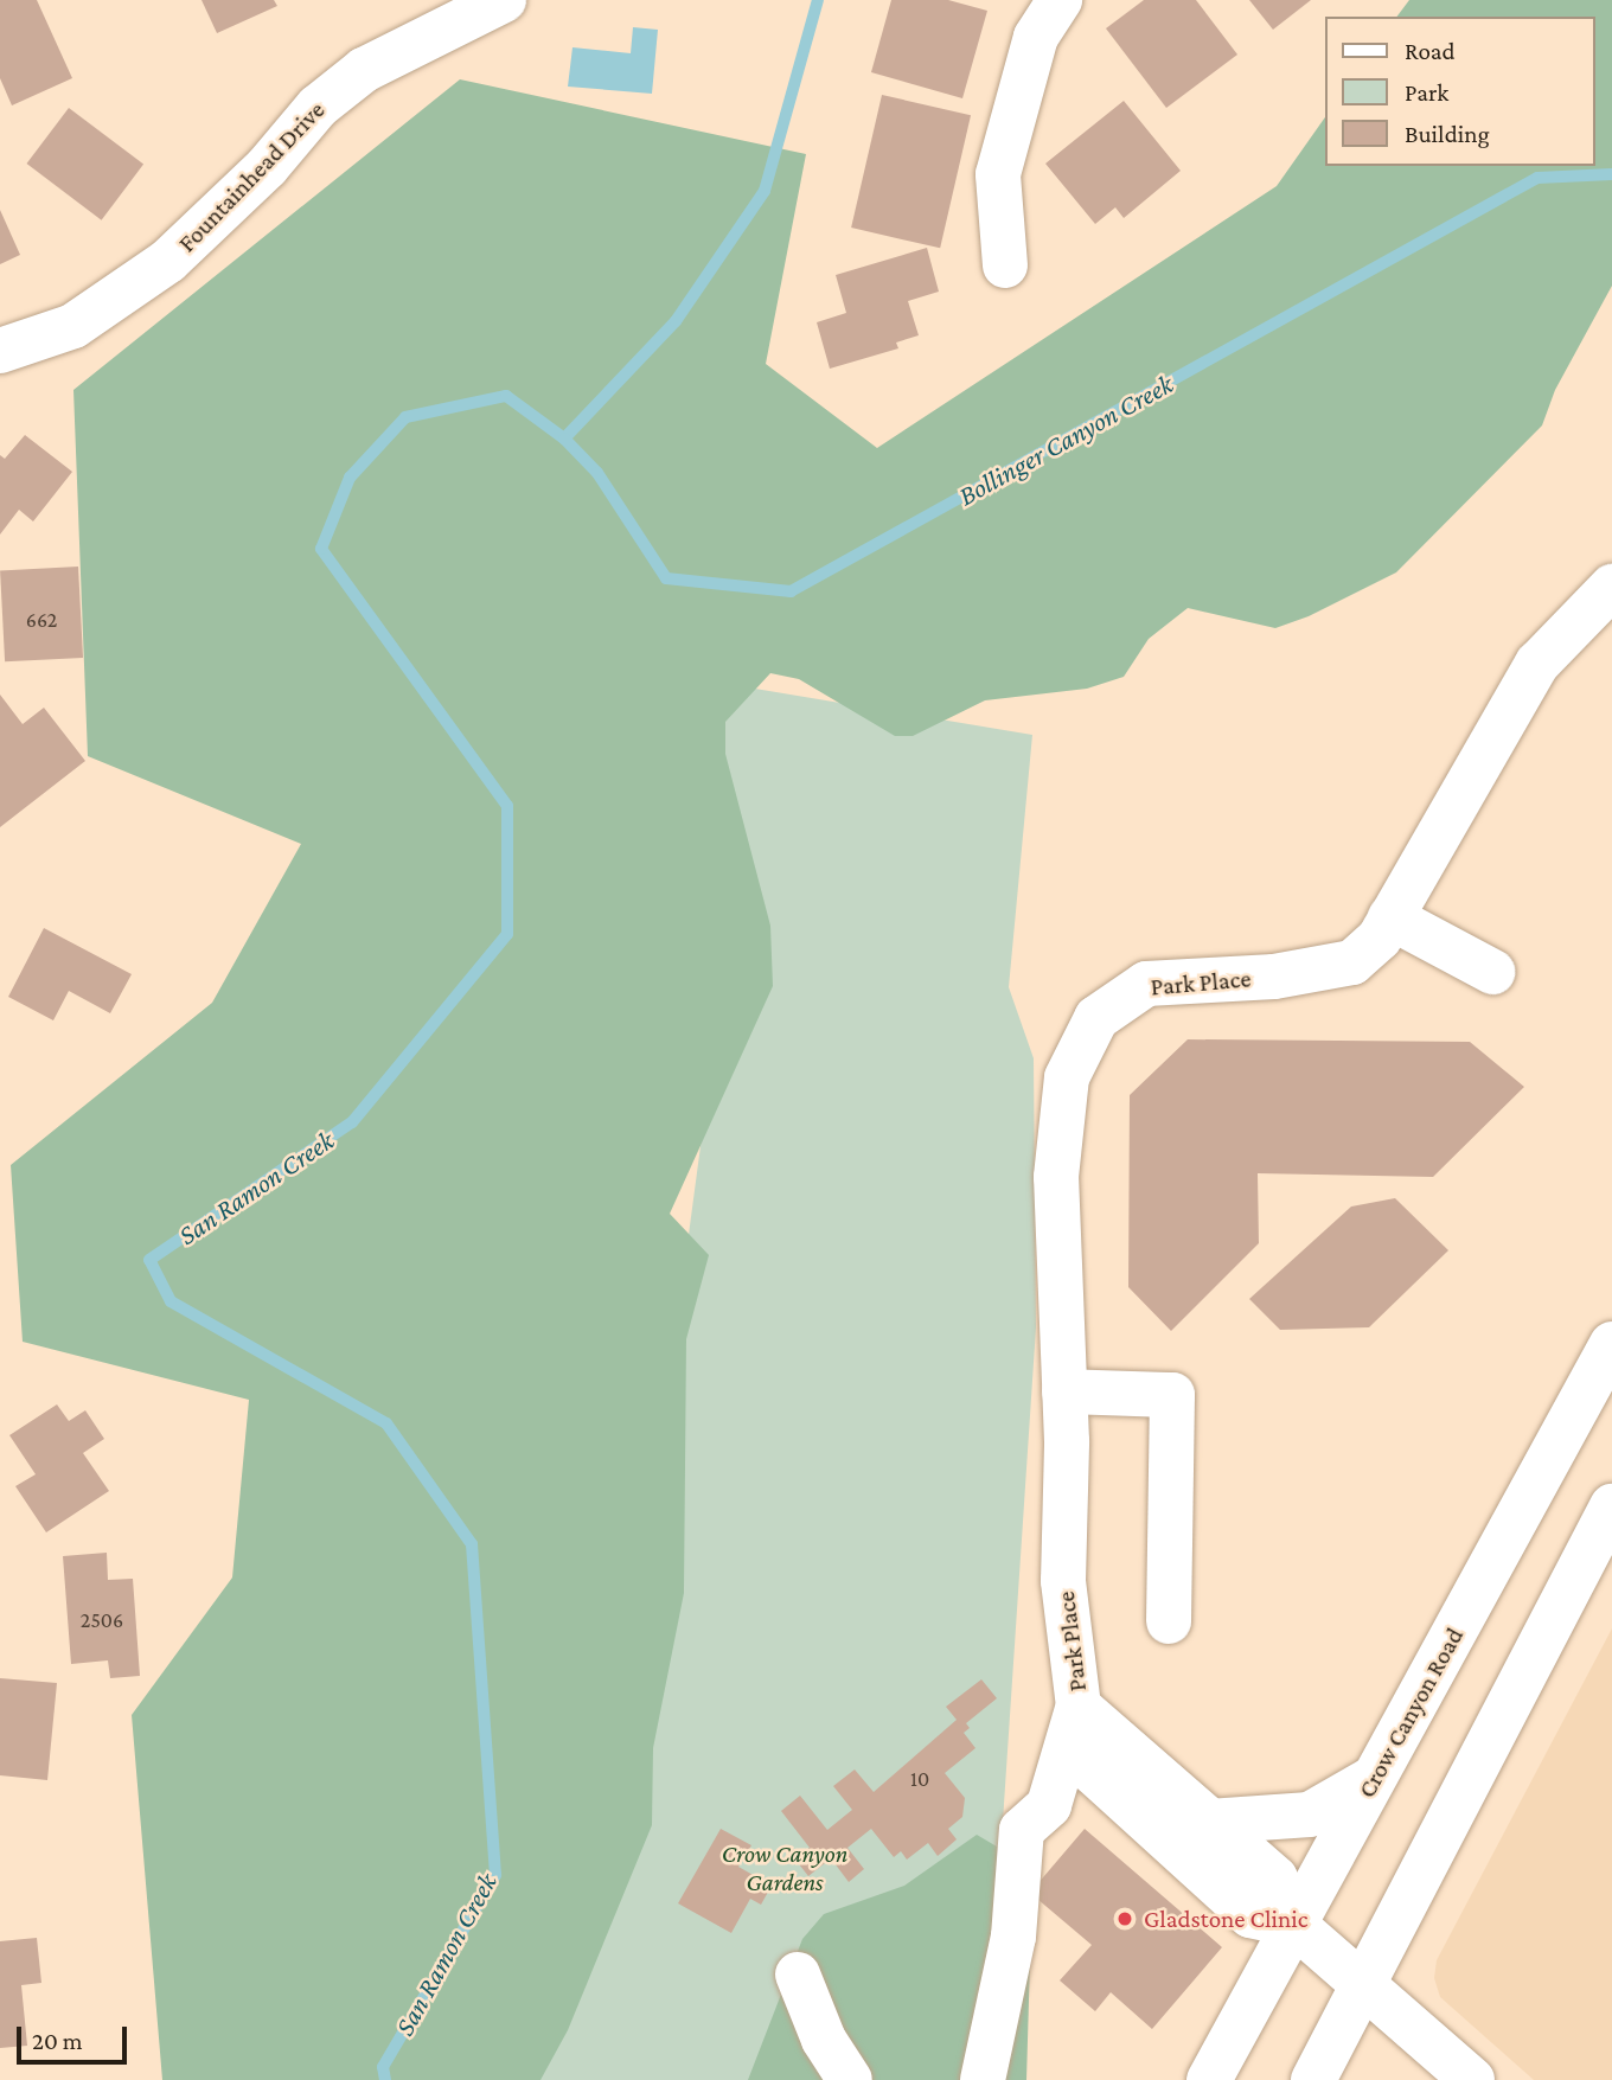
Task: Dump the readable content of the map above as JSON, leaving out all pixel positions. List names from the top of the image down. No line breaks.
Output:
{"streets":{"street":["Fountainhead Drive","Park Place","Crow Canyon Road"]},"crossings":[["Park Place","Crow Canyon Road"]],"water":["Bollinger Canyon Creek","San Ramon Creek"],"parks":["Crow Canyon Gardens"],"places":["Gladstone Clinic"],"house_numbers":["662","2506","10"],"legend":["Road","Park","Building"],"scale_bar":"20 m"}
